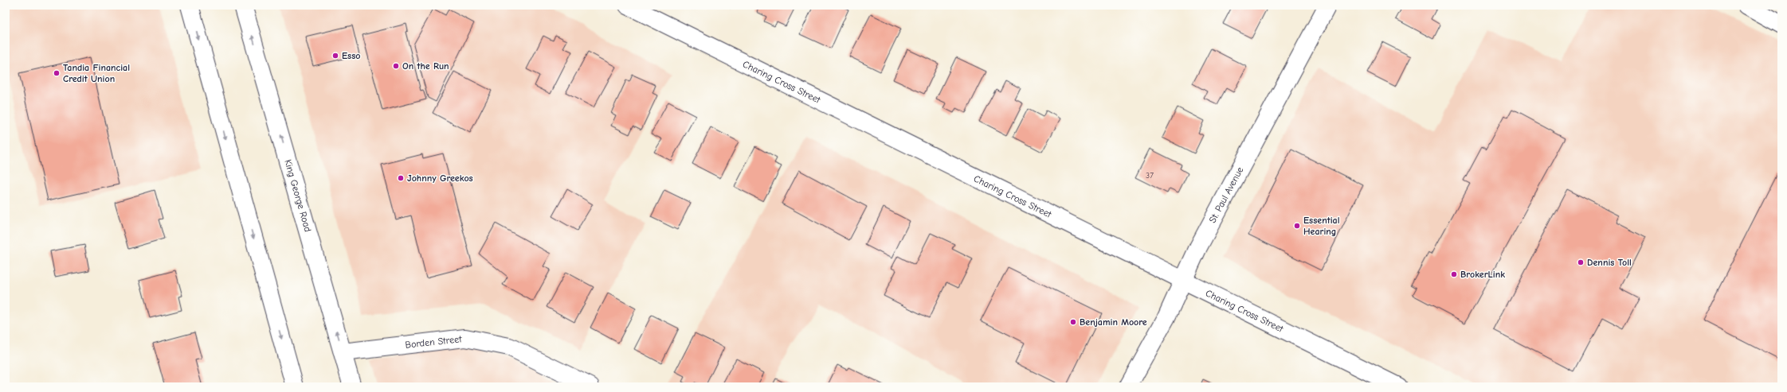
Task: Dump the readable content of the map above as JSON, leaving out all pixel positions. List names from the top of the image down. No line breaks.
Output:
{"streets":{"main road":["Charing Cross Street","St. Paul Avenue","King George Road","Borden Street"]},"crossings":[["Charing Cross Street","St. Paul Avenue"],["King George Road","Borden Street"]],"places":["Esso","On the Run","Tandia Financial Credit Union","Johnny Greekos","Essential Hearing","Dennis Toll","BrokerLink","Benjamin Moore"],"house_numbers":["37"]}
